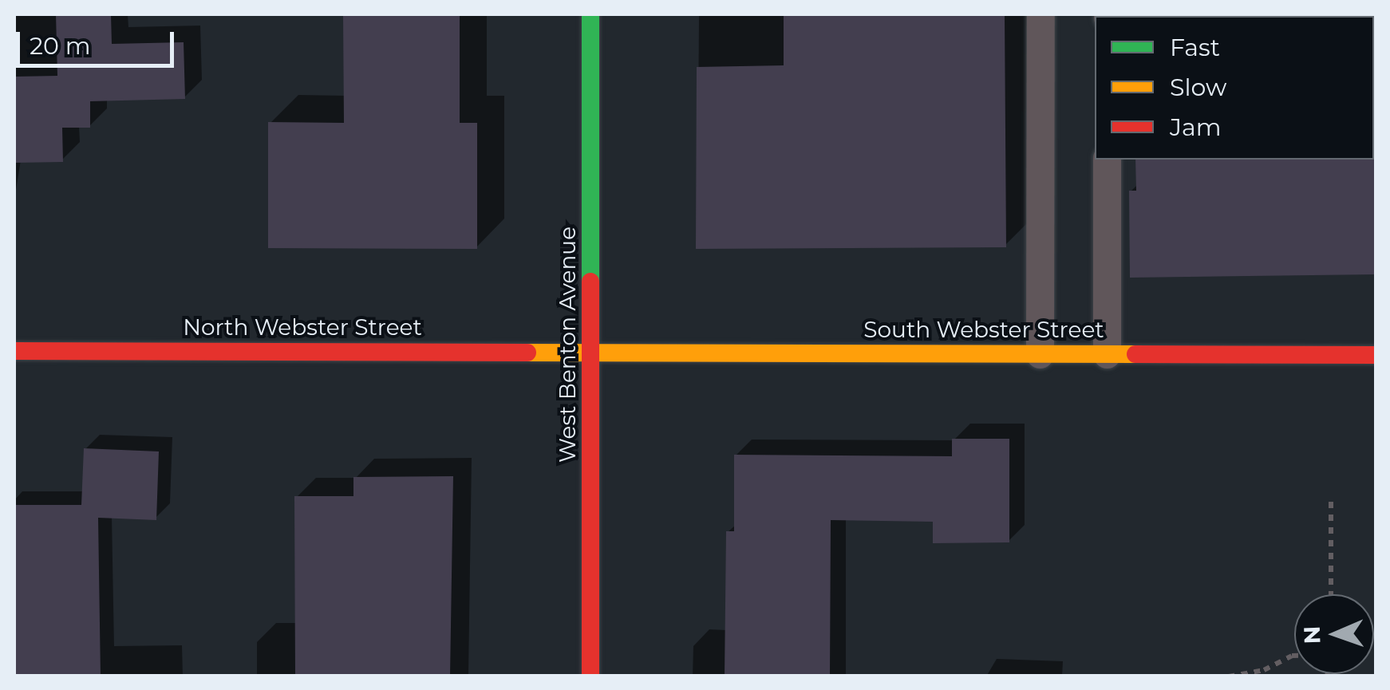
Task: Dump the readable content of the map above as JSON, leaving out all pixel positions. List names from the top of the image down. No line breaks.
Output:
{"streets":{"street":["North Webster Street","South Webster Street","West Benton Avenue"]},"crossings":[["North Webster Street","South Webster Street"],["North Webster Street","West Benton Avenue"],["South Webster Street","West Benton Avenue"]],"legend":["Fast","Slow","Jam"],"scale_bar":"20 m","north":"left"}
